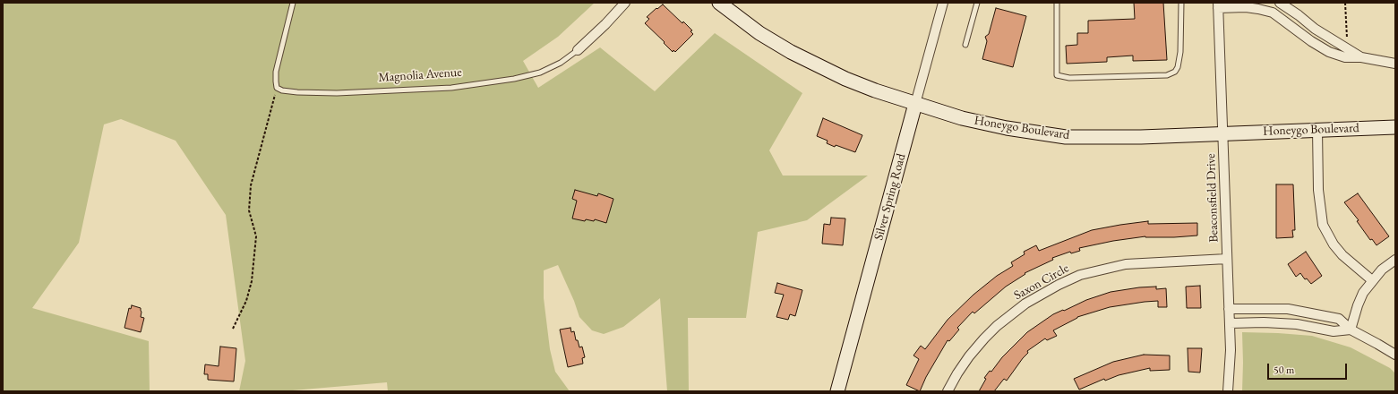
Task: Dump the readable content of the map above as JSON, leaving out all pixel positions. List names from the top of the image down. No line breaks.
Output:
{"streets":{"main road":["Honeygo Boulevard","Silver Spring Road"],"street":["Magnolia Avenue","Beaconsfield Drive","Saxon Circle"]},"crossings":[["Honeygo Boulevard","Silver Spring Road"],["Honeygo Boulevard","Beaconsfield Drive"],["Beaconsfield Drive","Saxon Circle"]],"scale_bar":"50 m"}
